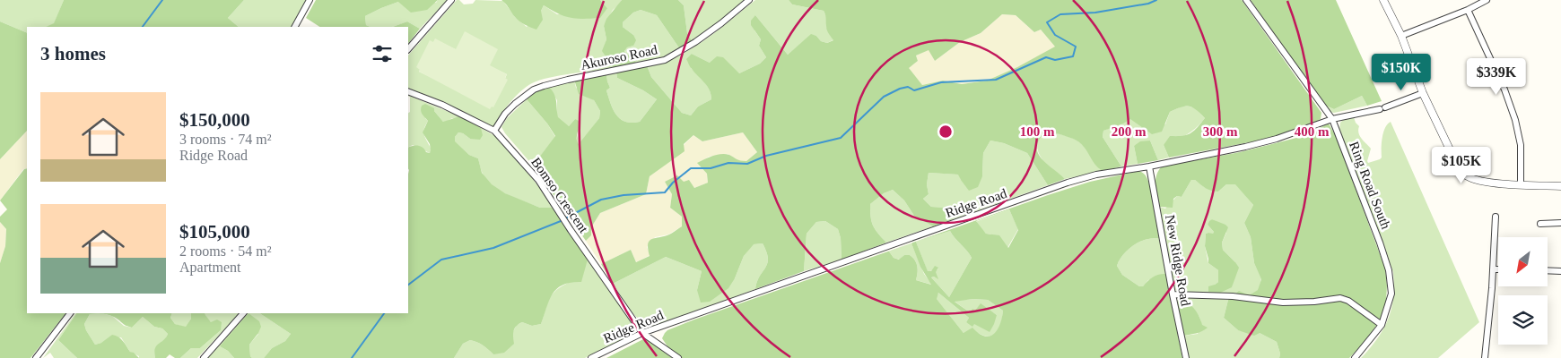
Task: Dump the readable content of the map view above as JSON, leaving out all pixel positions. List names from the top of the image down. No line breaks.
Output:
{"streets":{"street":["Akuroso Road","Ring Road South","Bomso Crescent","Ridge Road","New Ridge Road"]},"crossings":[["Akuroso Road","Bomso Crescent"],["Ring Road South","Ridge Road"],["Bomso Crescent","Ridge Road"],["Ridge Road","New Ridge Road"]],"north":"bottom left","page":{"heading":"3 homes","price":["$150K","$339K","$105K"],"list":[{"name":"$150,000","note":"3 rooms · 74 m² · Ridge Road"},{"name":"$105,000","note":"2 rooms · 54 m² · Apartment"}]},"rings":["100 m","200 m","300 m","400 m"]}
